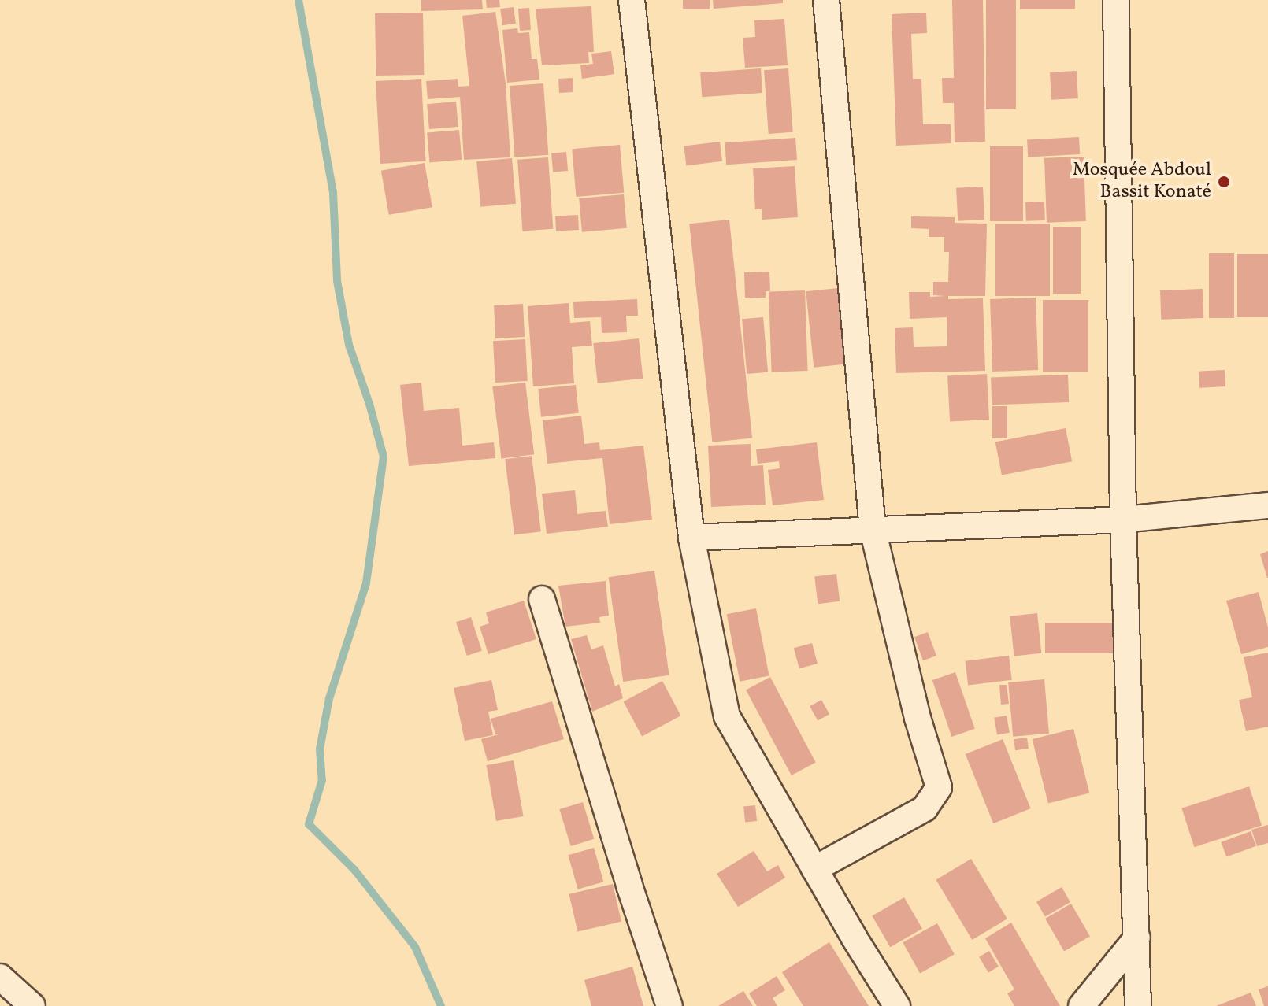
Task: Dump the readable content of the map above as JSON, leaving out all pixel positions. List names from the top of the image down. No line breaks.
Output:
{"places":["Mosquée Abdoul Bassit Konaté"]}
